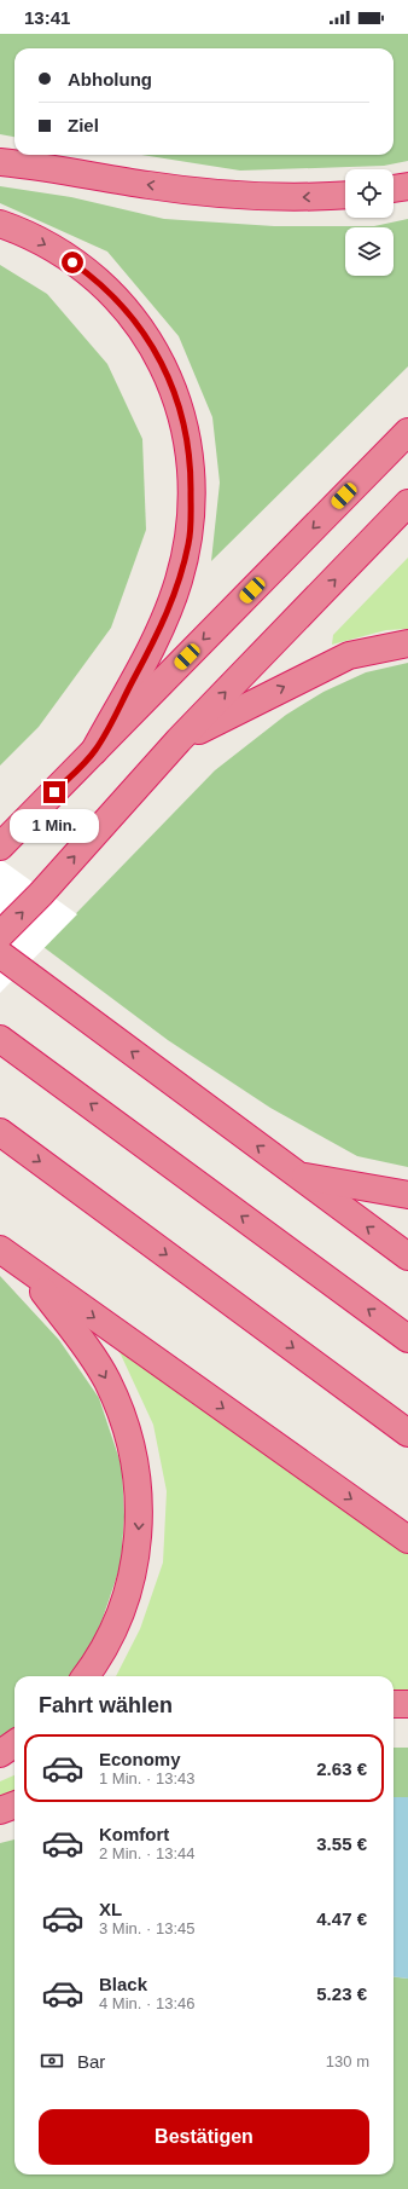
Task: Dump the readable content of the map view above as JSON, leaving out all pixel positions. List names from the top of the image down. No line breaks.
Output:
{"page":{"status":"13:41","banner":["Abholung","Ziel"],"bubble":"1 Min.","heading":"Fahrt wählen","list":[{"name":"Economy","note":"1 Min. · 13:43","value":"2.63 €"},{"name":"Komfort","note":"2 Min. · 13:44","value":"3.55 €"},{"name":"XL","note":"3 Min. · 13:45","value":"4.47 €"},{"name":"Black","note":"4 Min. · 13:46","value":"5.23 €"}],"pay":["Bar","130 m"],"buttons":"Bestätigen"}}
